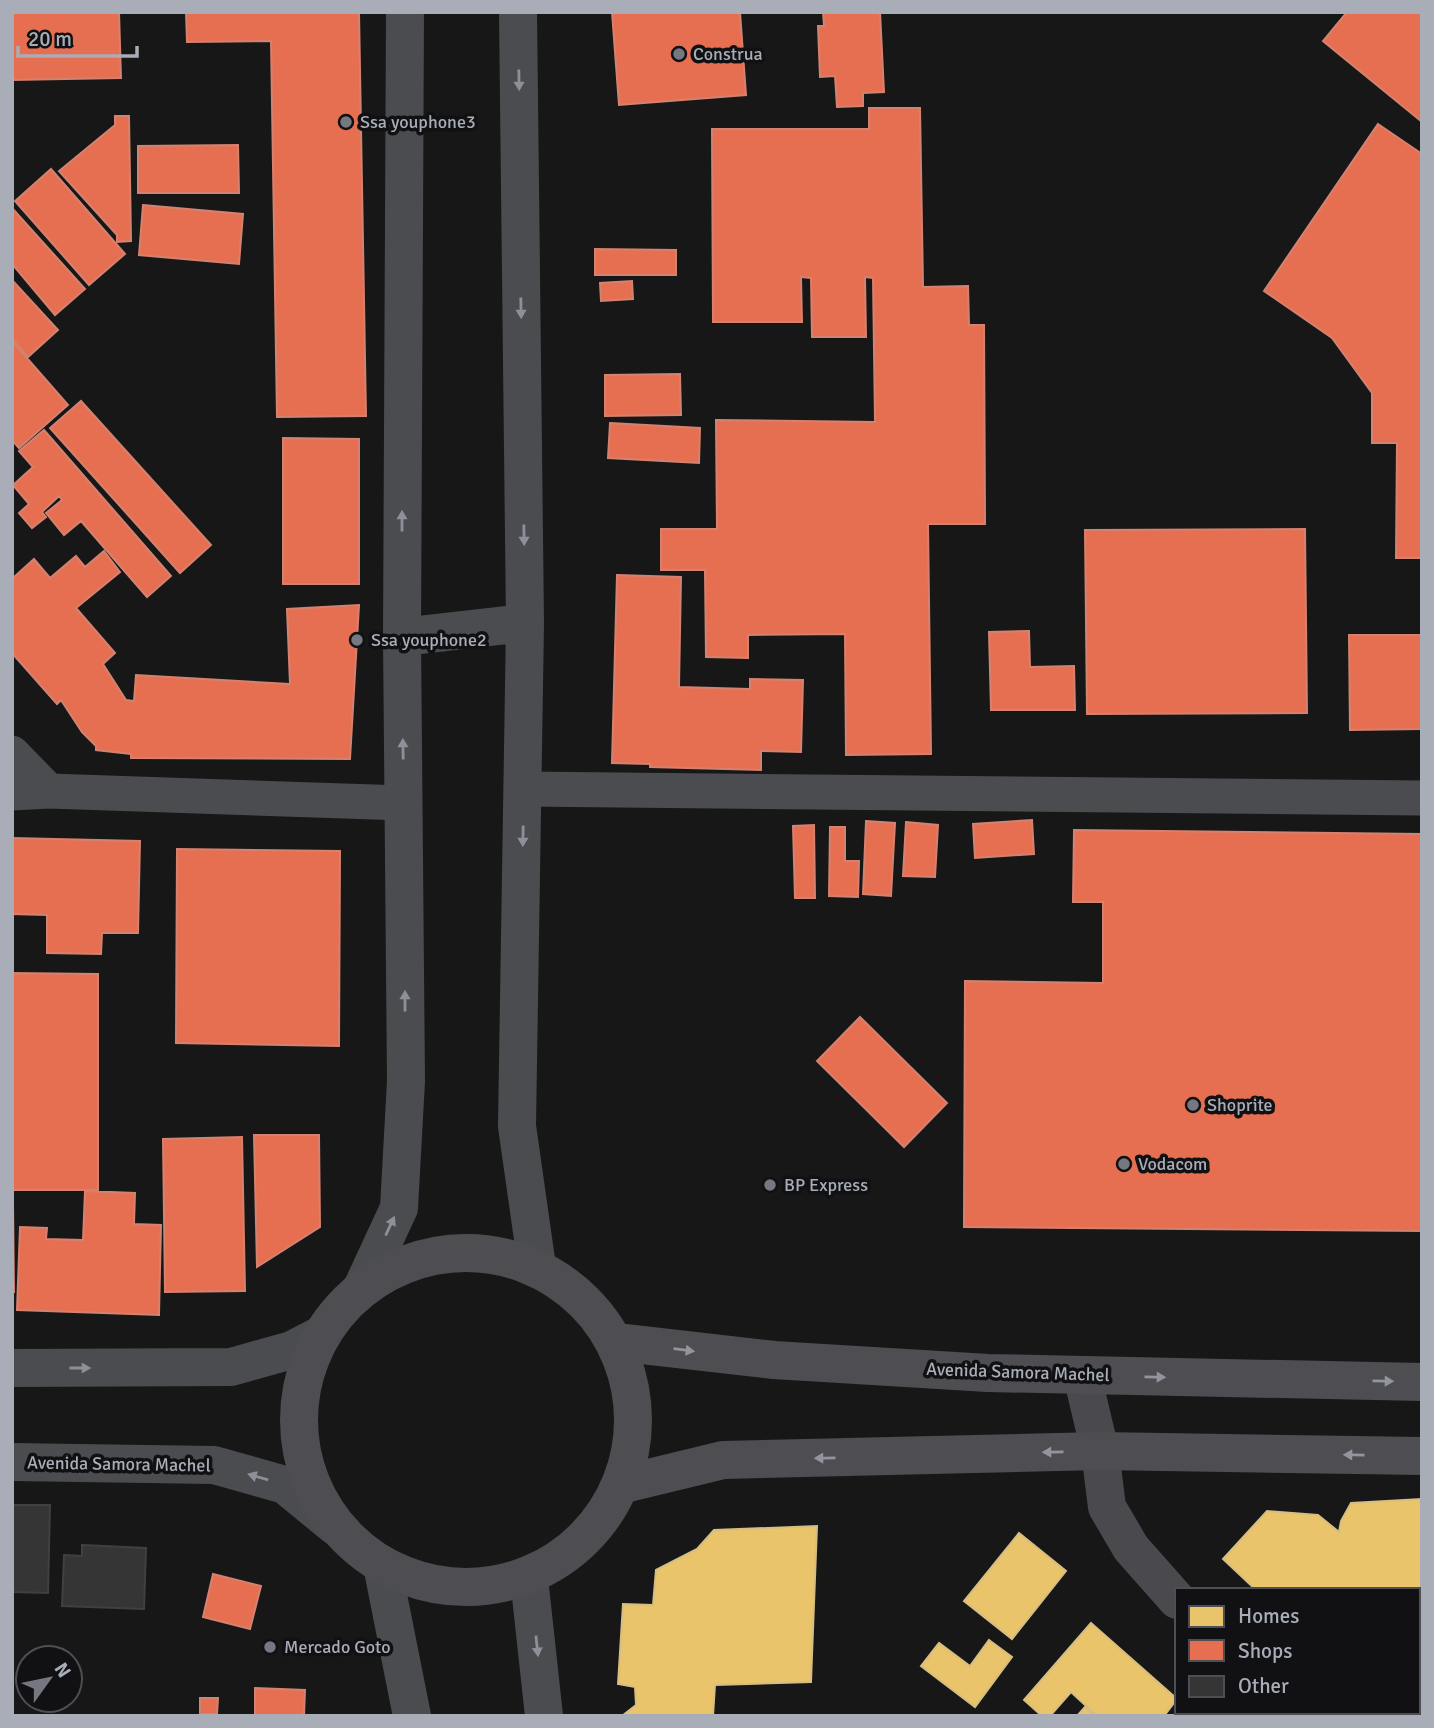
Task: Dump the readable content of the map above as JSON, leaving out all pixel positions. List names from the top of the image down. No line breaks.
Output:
{"streets":{"highway":["Avenida Samora Machel"]},"places":["Construa","Ssa youphone3","Ssa youphone2","Shoprite","Vodacom","BP Express","Mercado Goto"],"legend":["Homes","Shops","Other"],"scale_bar":"20 m","north":"top right"}
